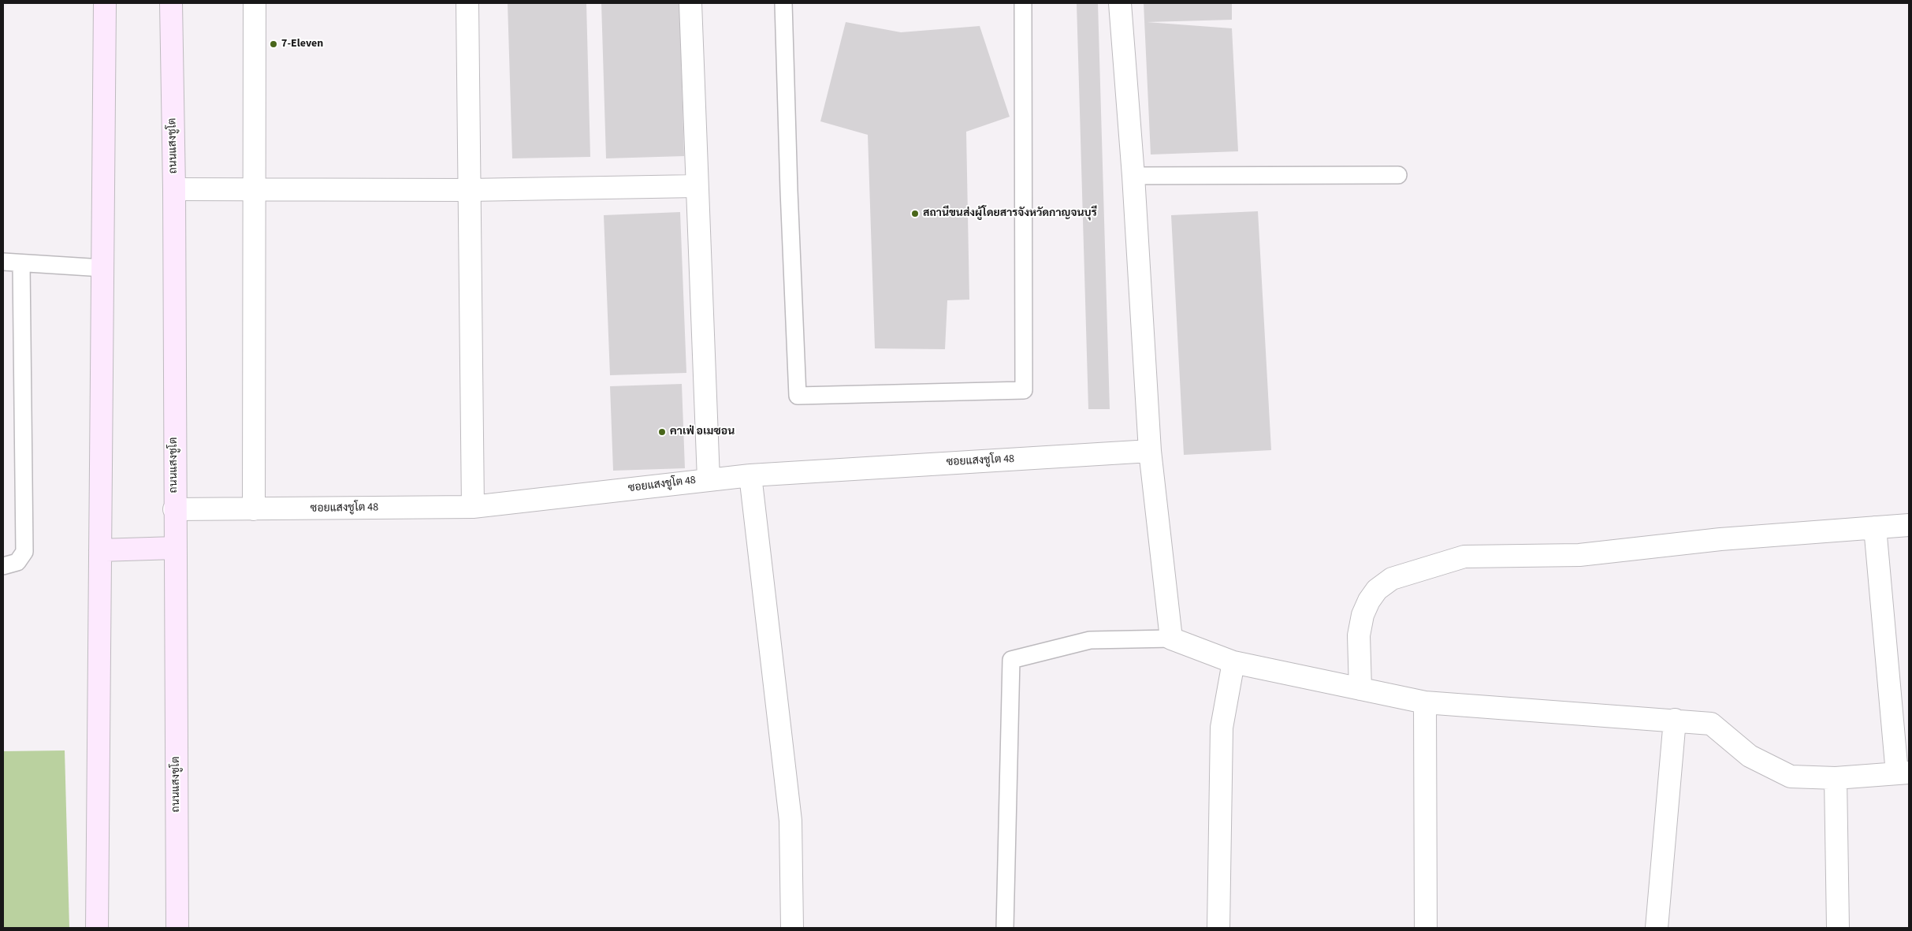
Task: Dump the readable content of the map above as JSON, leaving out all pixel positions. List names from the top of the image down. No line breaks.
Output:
{"streets":{"main road":["ถนนแสงชูโต"],"street":["ซอยแสงชูโต 48"]},"crossings":[["ถนนแสงชูโต","ซอยแสงชูโต 48"]],"places":["7-Eleven","สถานีขนส่งผู้โดยสารจังหวัดกาญจนบุรี","คาเฟ่ อเมซอน"]}
